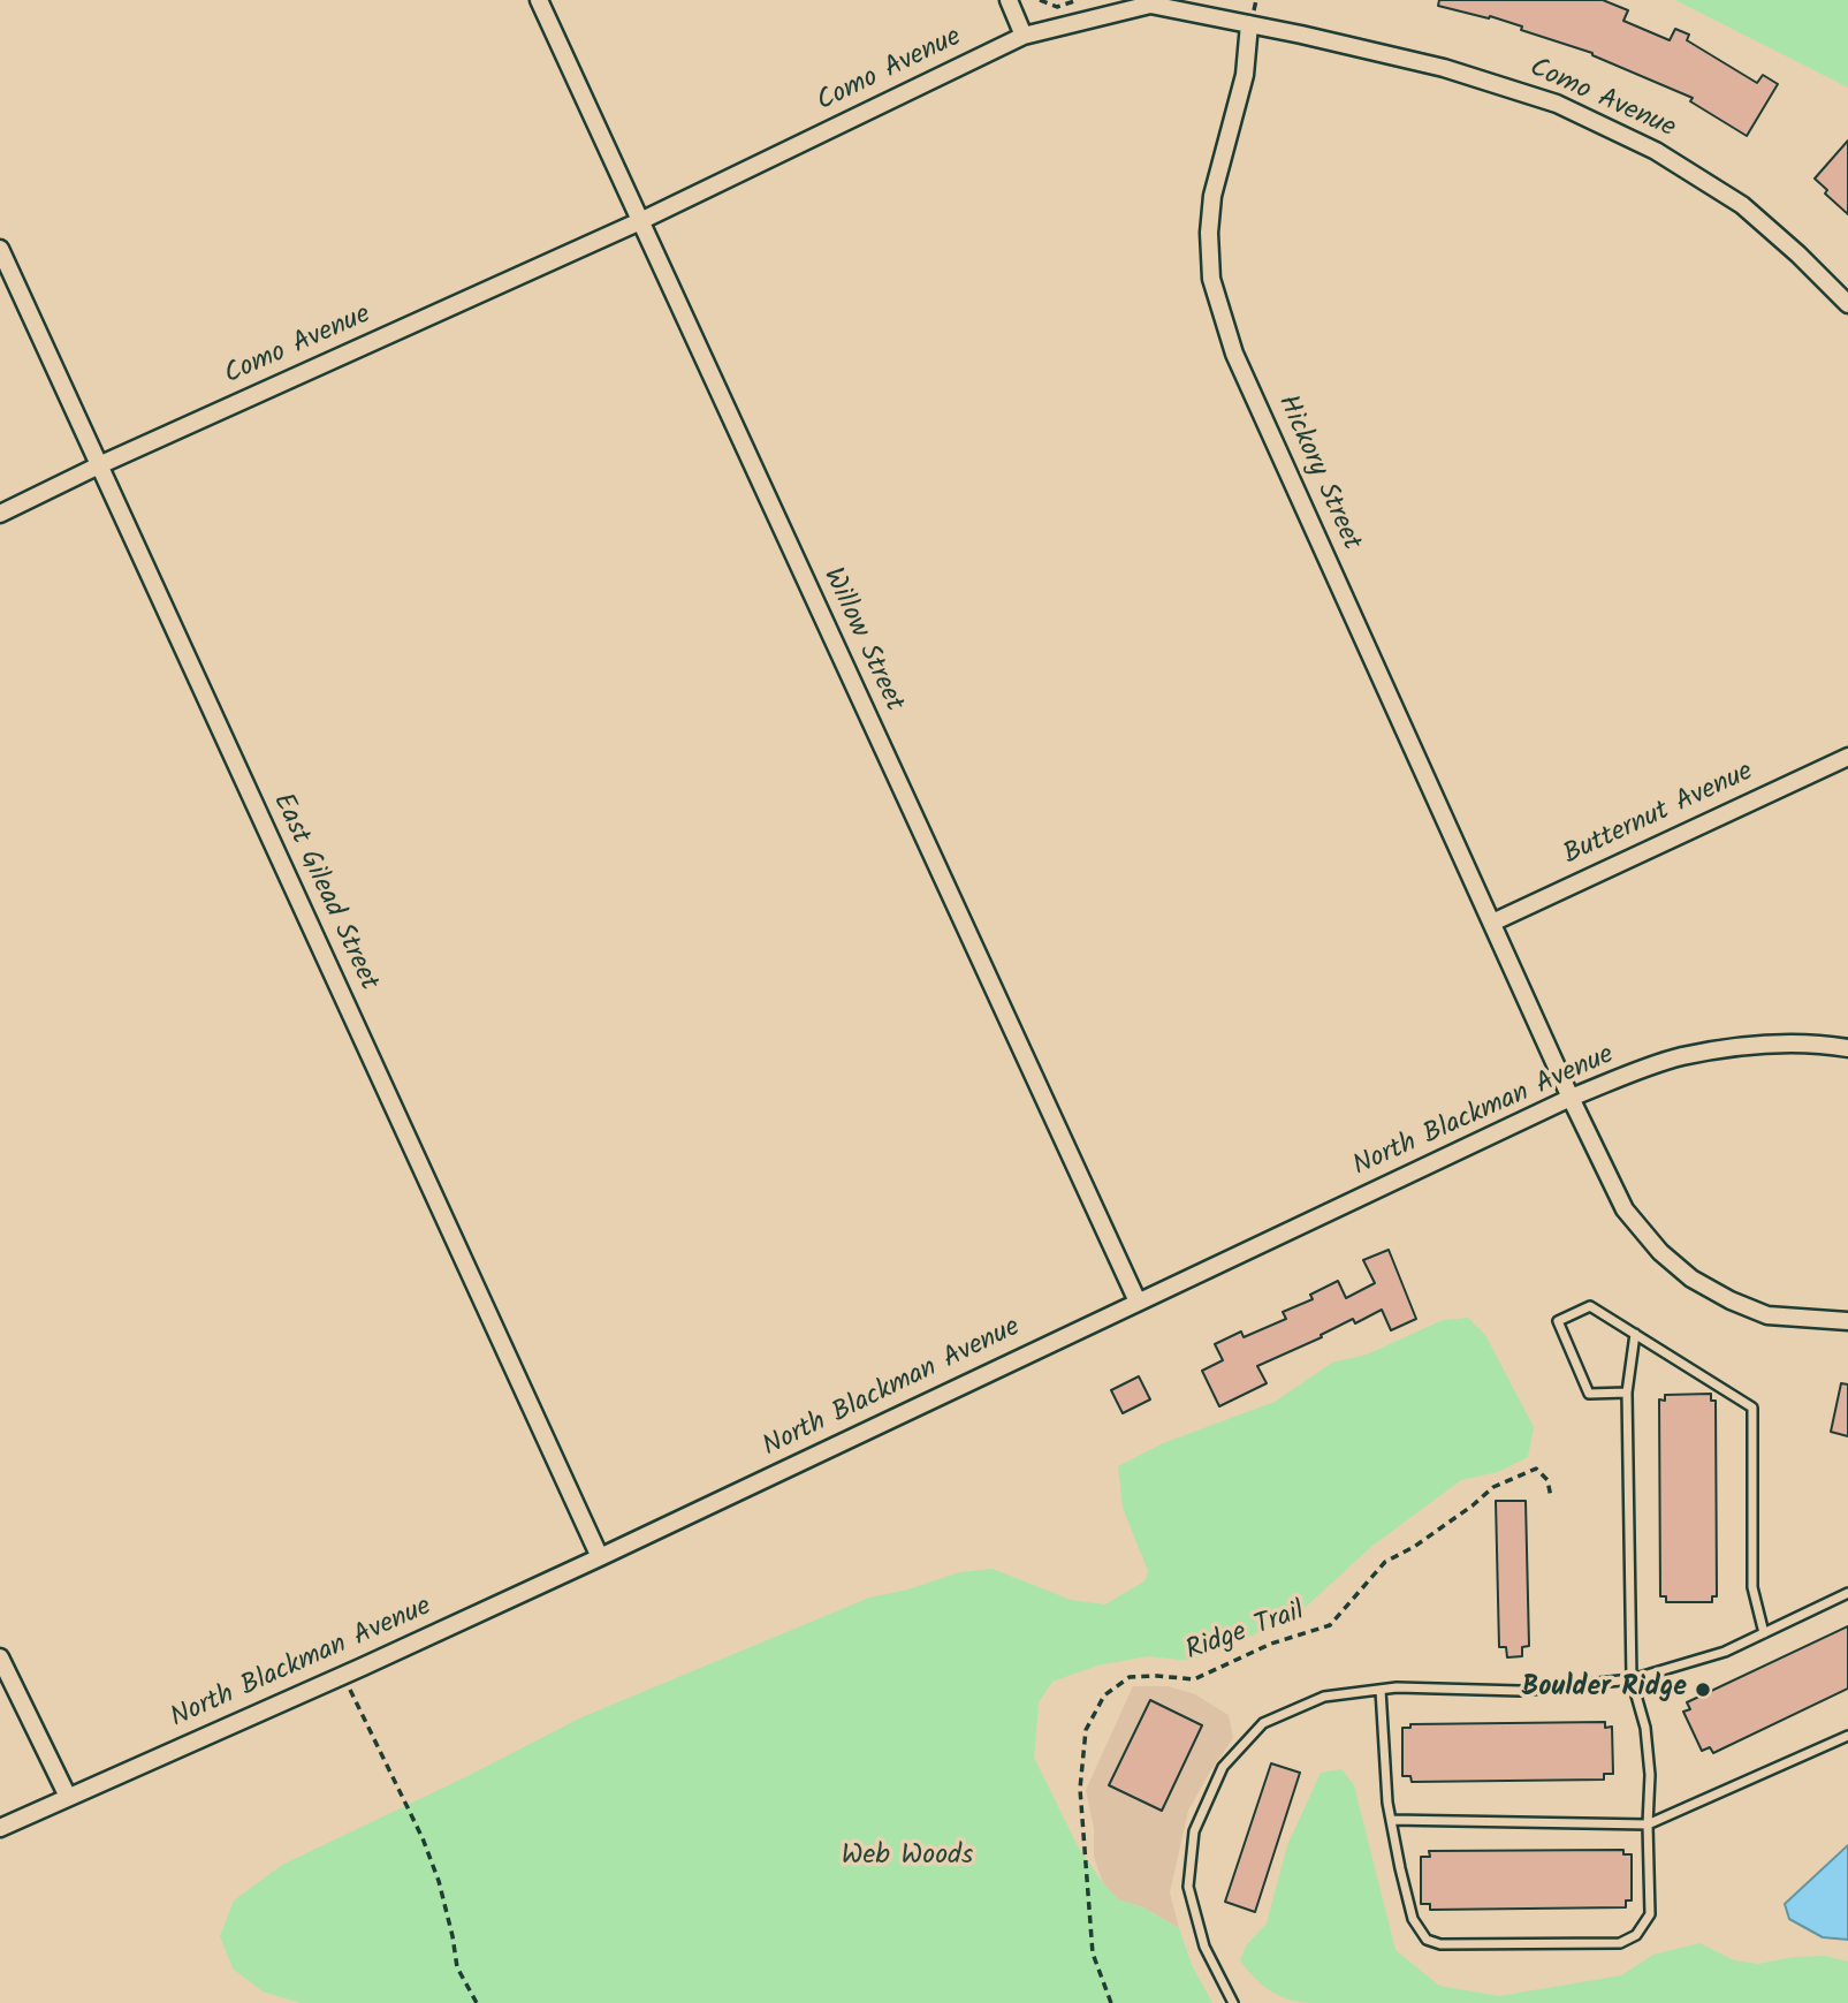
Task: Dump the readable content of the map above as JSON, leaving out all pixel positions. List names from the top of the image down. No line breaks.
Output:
{"streets":{"street":["Como Avenue","Hickory Street","Willow Street","Butternut Avenue","East Gilead Street","North Blackman Avenue"],"path":["Ridge Trail"]},"crossings":[["Como Avenue","Hickory Street"],["Como Avenue","Willow Street"],["Como Avenue","East Gilead Street"],["Hickory Street","Butternut Avenue"],["Hickory Street","North Blackman Avenue"],["Willow Street","North Blackman Avenue"],["East Gilead Street","North Blackman Avenue"]],"parks":["Web Woods"],"places":["Boulder Ridge"]}
